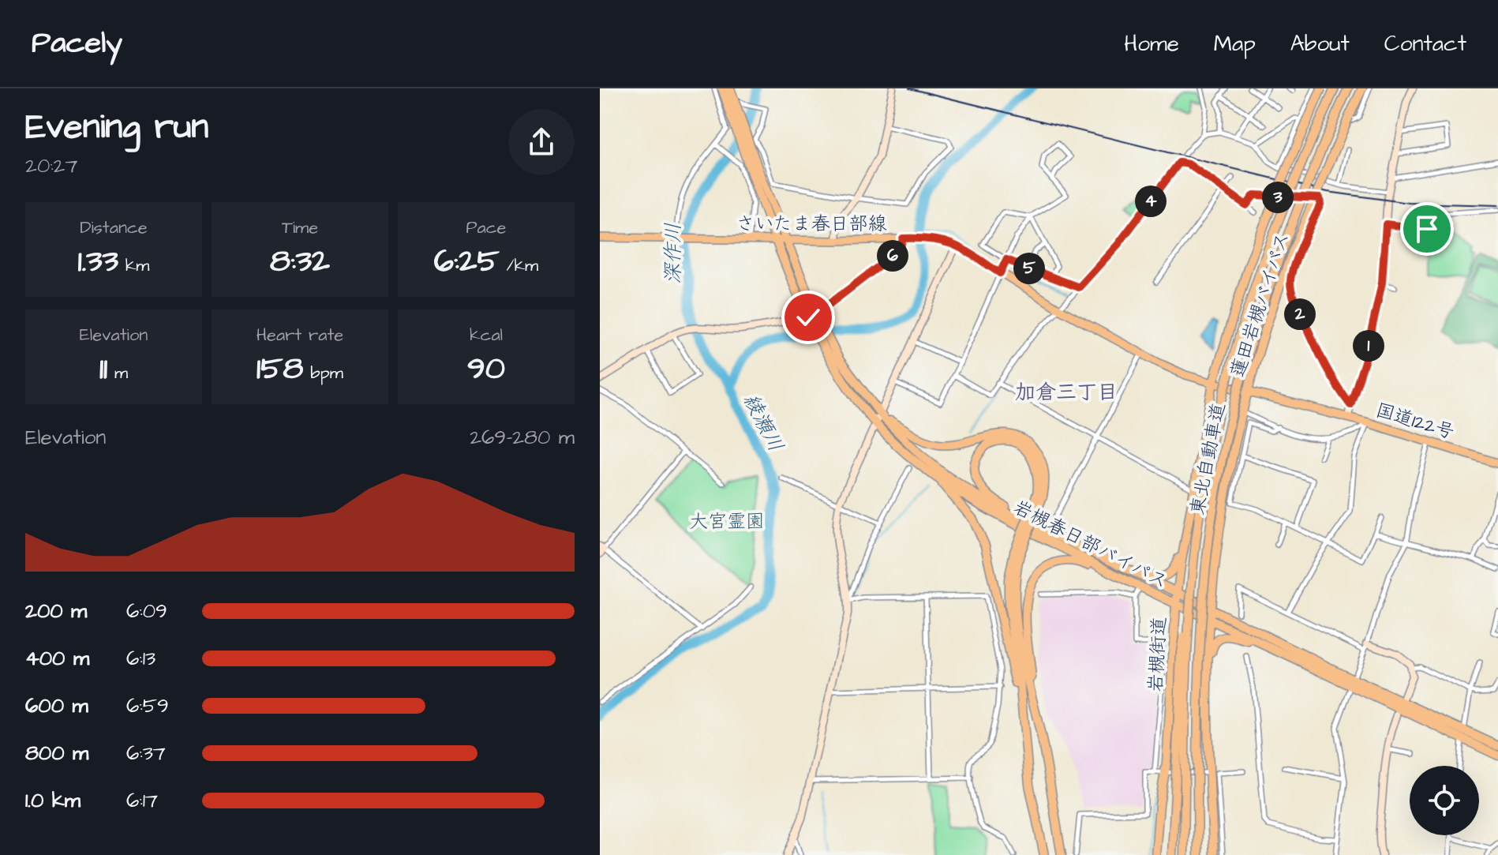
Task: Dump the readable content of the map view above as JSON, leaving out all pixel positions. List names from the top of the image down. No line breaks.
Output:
{"streets":{"highway":["蓮田岩槻バイパス","国道122号","東北自動車道","岩槻春日部バイパス","岩槻街道"],"main road":["さいたま春日部線"]},"crossings":[["さいたま春日部線","蓮田岩槻バイパス"],["さいたま春日部線","国道122号"],["さいたま春日部線","岩槻春日部バイパス"],["さいたま春日部線","岩槻街道"],["蓮田岩槻バイパス","国道122号"],["蓮田岩槻バイパス","岩槻街道"],["国道122号","岩槻街道"],["岩槻春日部バイパス","岩槻街道"]],"districts":["加倉三丁目"],"water":["深作川","綾瀬川"],"parks":["大宮霊園"],"page":{"header":"Pacely","nav":["Home","Map","About","Contact"],"heading":["Evening run","20:27"],"pins":["3","4","6","5","2","1"],"stats":[["Distance","1.33 km"],["Time","8:32"],["Pace","6:25 /km"],["Elevation","11 m"],["Heart rate","158 bpm"],["kcal","90"]],"chart":["Elevation","269–280 m"],"list":[{"name":"200 m","note":"6:09"},{"name":"400 m","note":"6:13"},{"name":"600 m","note":"6:59"},{"name":"800 m","note":"6:37"},{"name":"1.0 km","note":"6:17"}]}}
